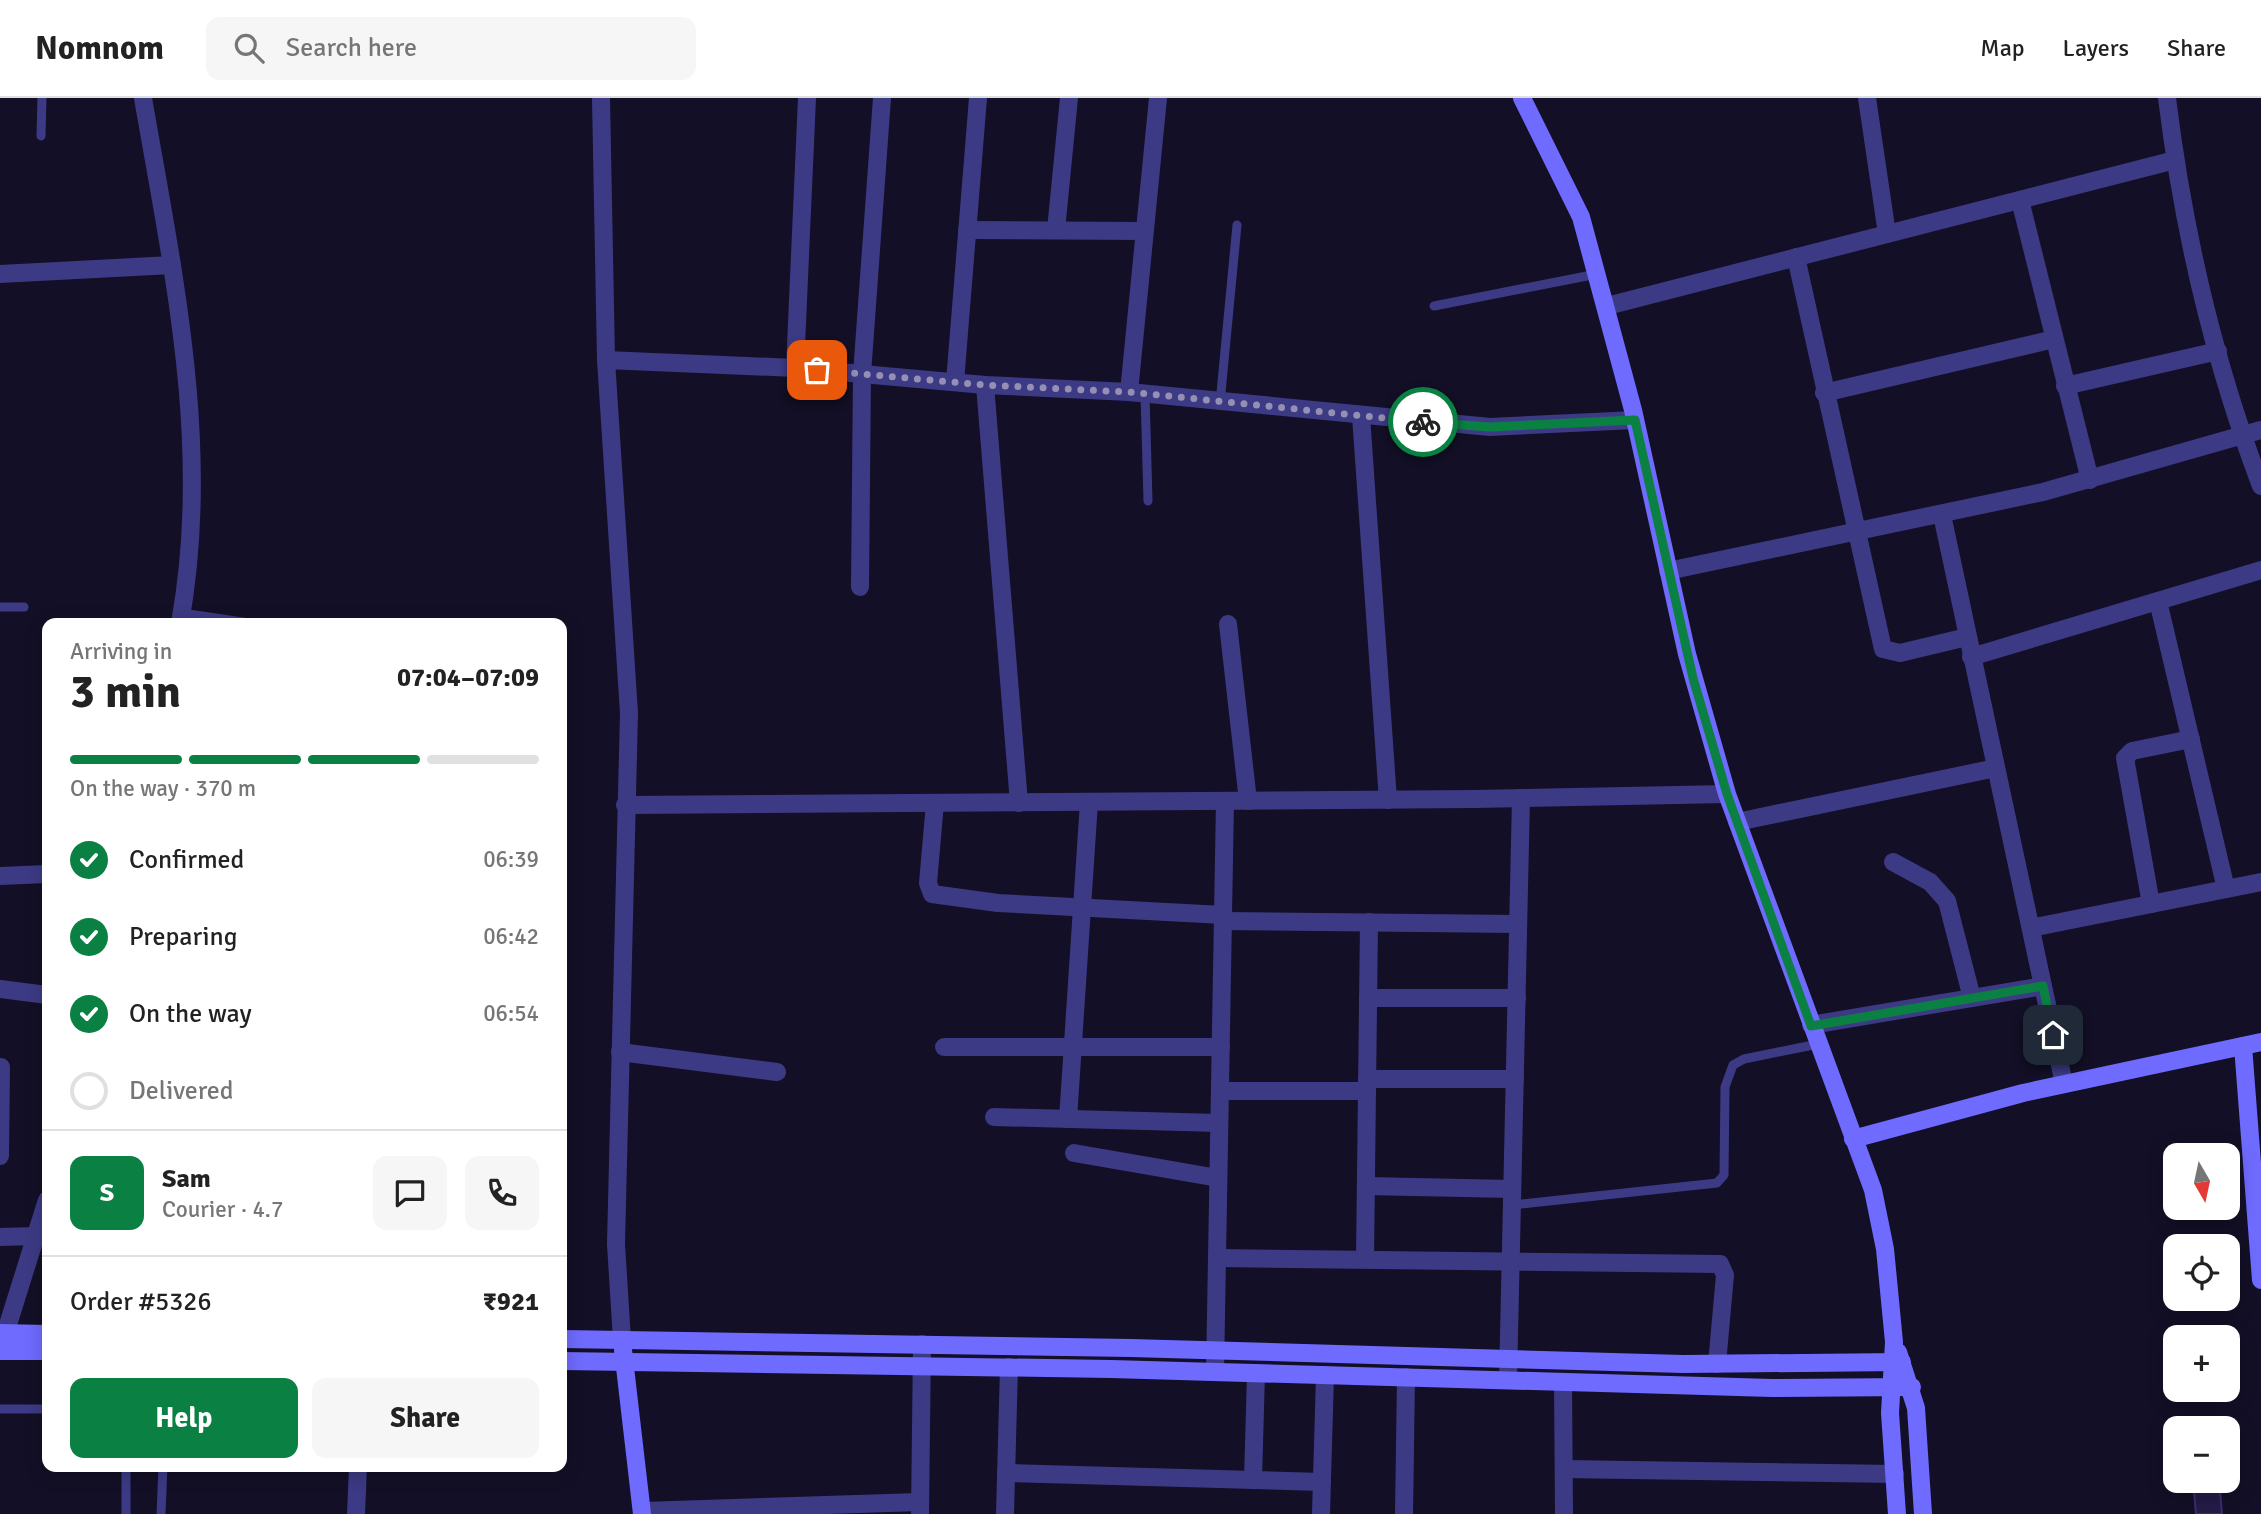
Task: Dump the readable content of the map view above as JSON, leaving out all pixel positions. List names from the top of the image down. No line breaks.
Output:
{"north":"bottom","page":{"header":"Nomnom","search":"Search here","nav":["Map","Layers","Share"],"heading":["3 min","Arriving in","07:04–07:09"],"panel":["Sam","Courier · 4.7","Order #5326","₹921"],"bar":"On the way · 370 m","list":[["Confirmed","06:39"],["Preparing","06:42"],["On the way","06:54"],"Delivered"],"map_buttons":["+","−"],"round":"S","buttons":["Help","Share"]}}
